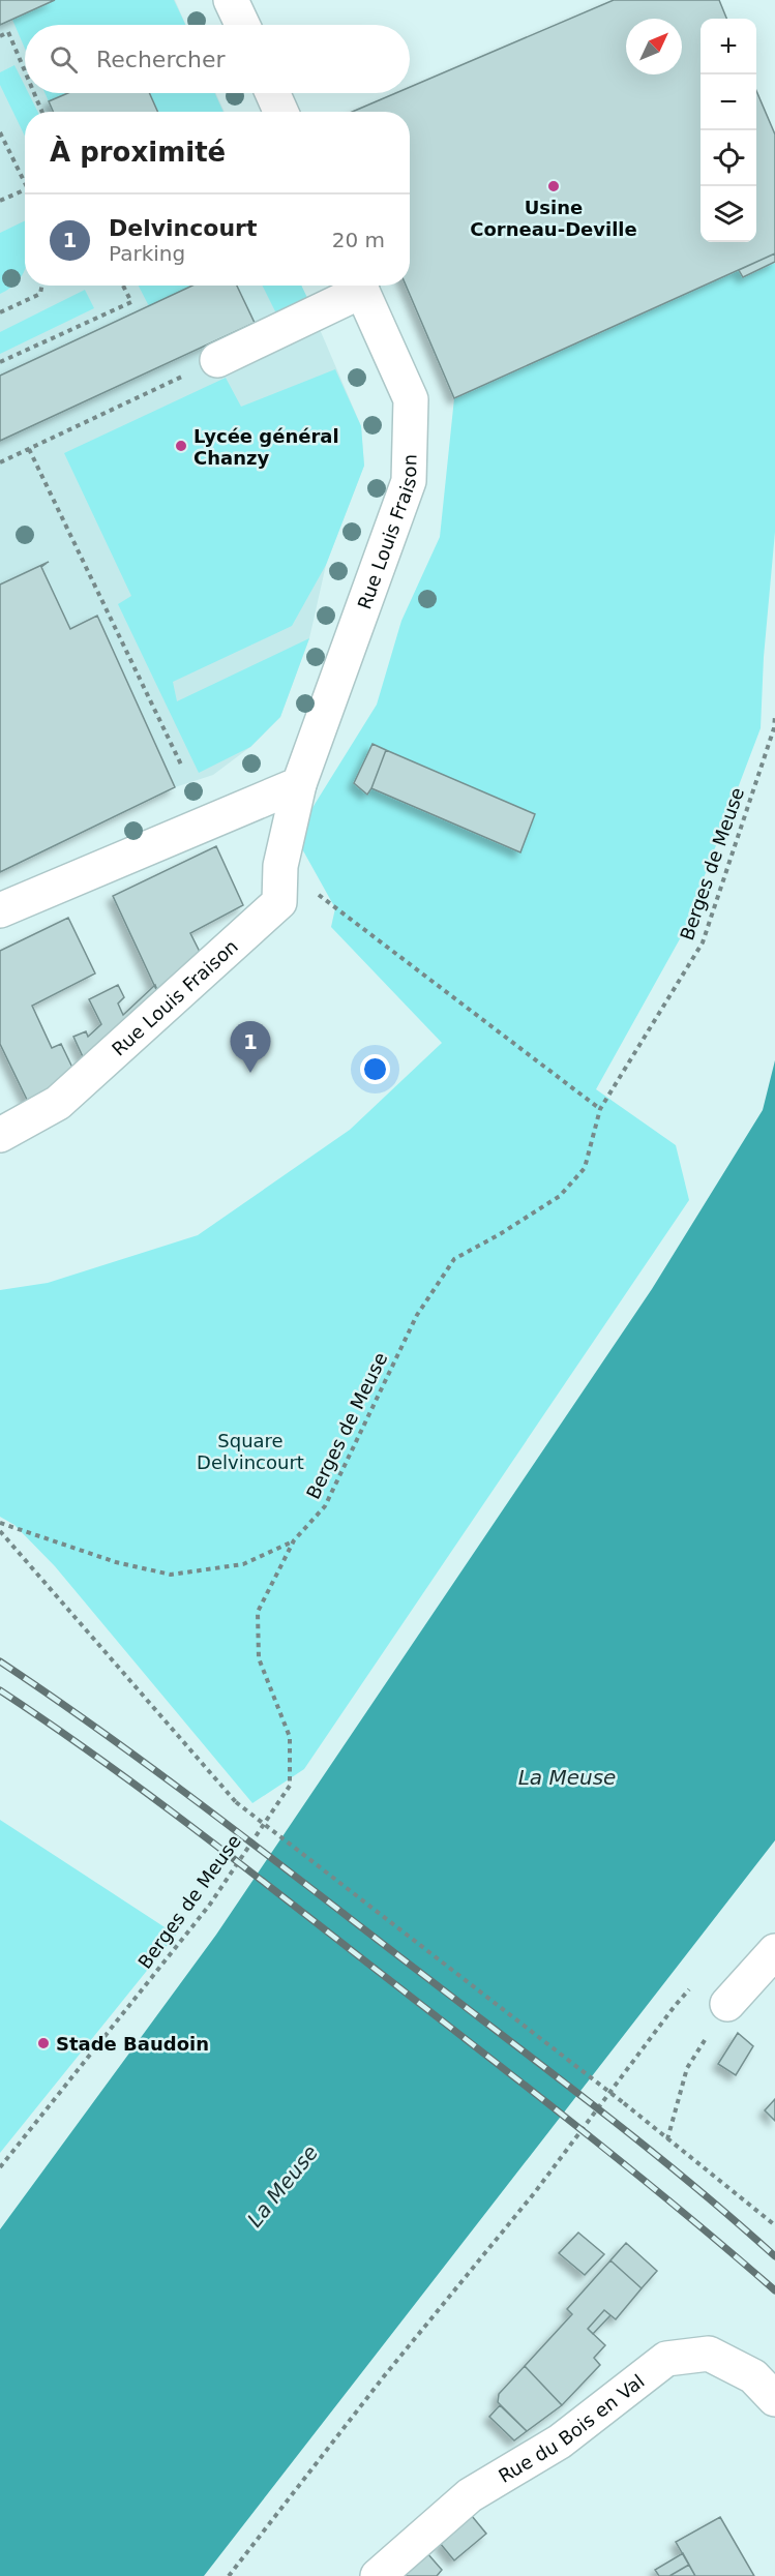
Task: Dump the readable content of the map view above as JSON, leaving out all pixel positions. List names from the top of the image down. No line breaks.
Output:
{"streets":{"street":["Rue Louis Fraison","Rue du Bois en Val"],"path":["Berges de Meuse"]},"water":["La Meuse"],"parks":["Square Delvincourt"],"places":["Usine Corneau-Deville","Lycée général Chanzy","Stade Baudoin"],"north":"top right","page":{"map_buttons":["+","−"],"search":"Rechercher","heading":"À proximité","list":[{"mark":"1","name":"Delvincourt","note":"Parking","value":"20 m"}],"pins":"1"}}
